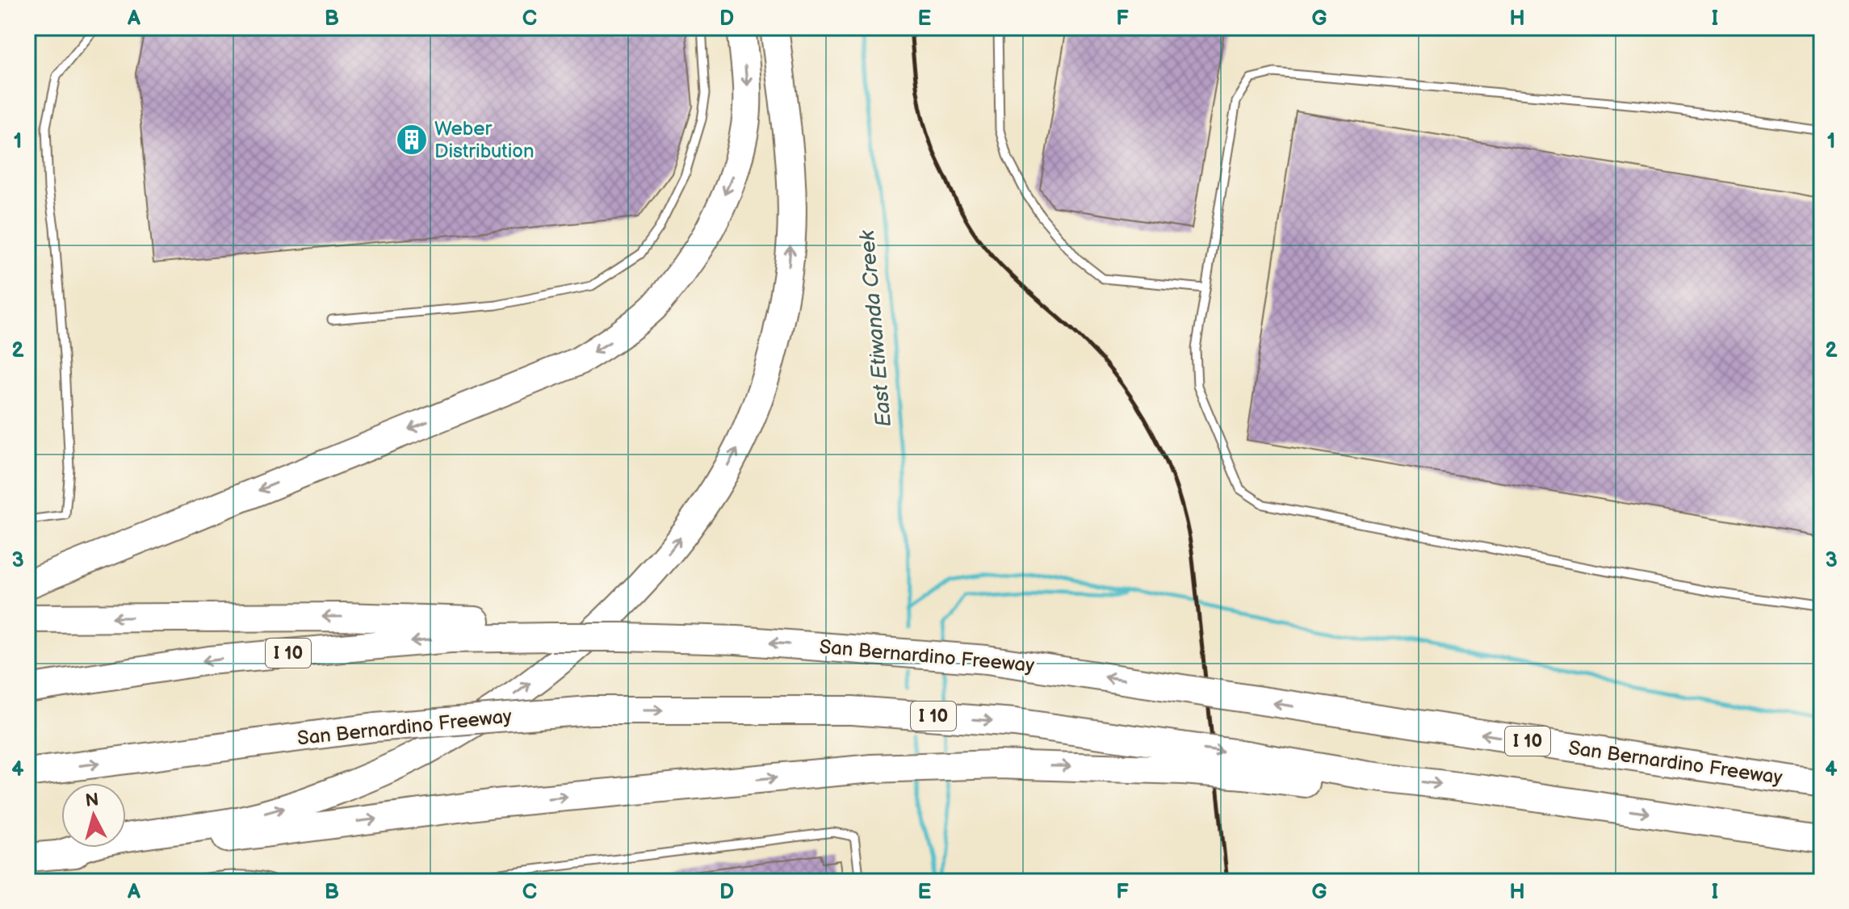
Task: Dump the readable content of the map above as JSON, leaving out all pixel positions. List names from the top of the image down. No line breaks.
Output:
{"streets":{"highway":["I 10","San Bernardino Freeway"]},"water":["East Etiwanda Creek"],"places":{"building":["Weber Distribution"]},"north":"top","grid":{"columns":["A","B","C","D","E","F","G","H","I"],"rows":["1","2","3","4"]}}
